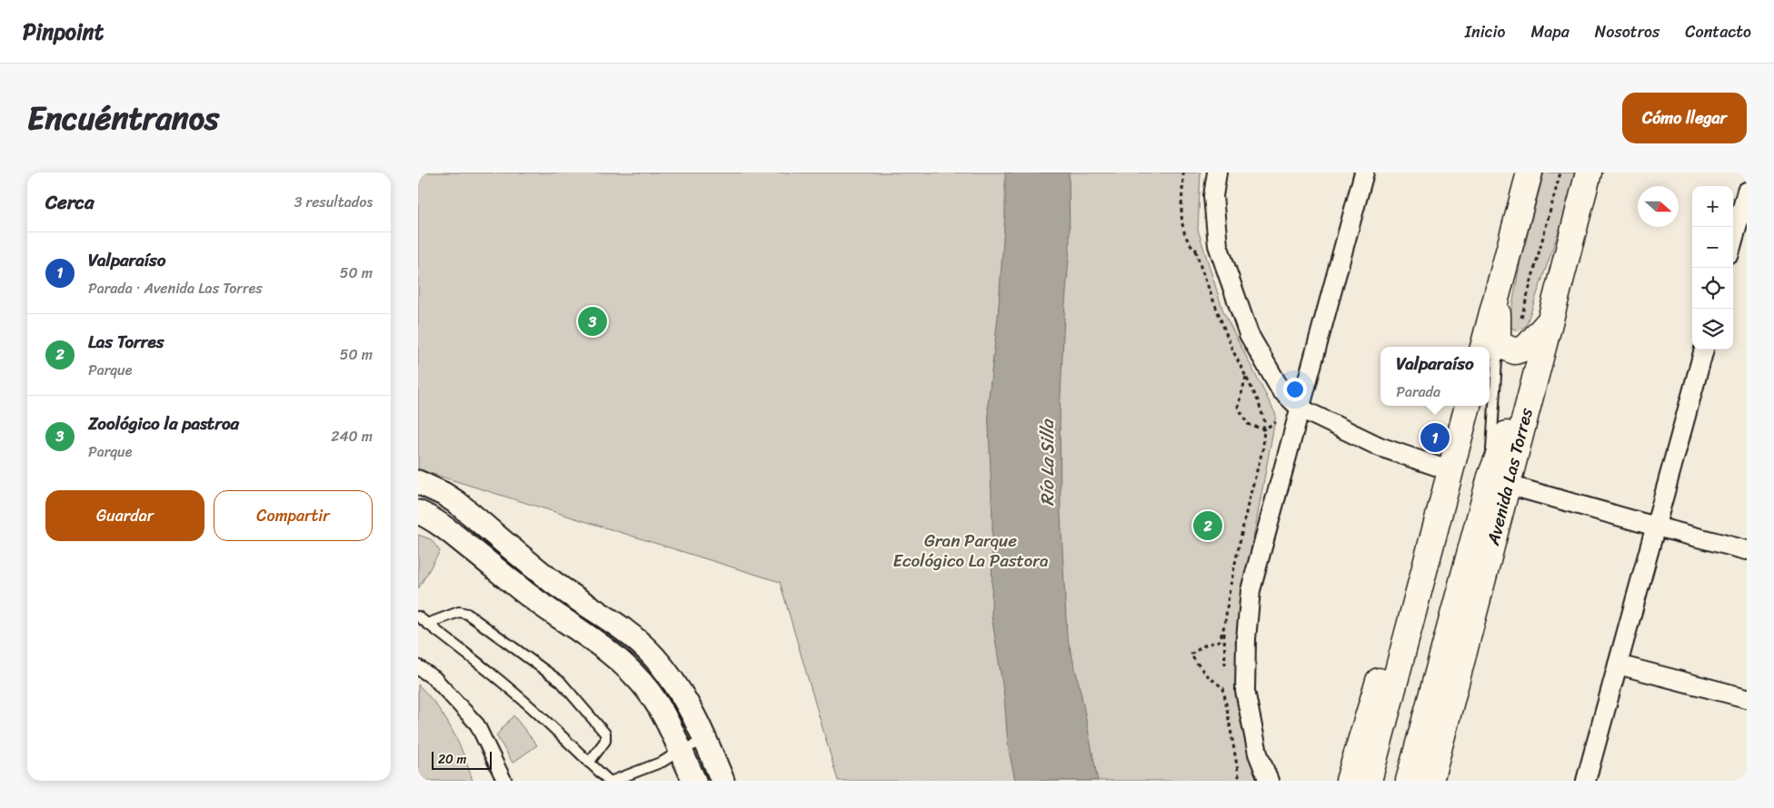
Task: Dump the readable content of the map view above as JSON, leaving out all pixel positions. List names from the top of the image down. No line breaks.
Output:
{"streets":{"main road":["Avenida Las Torres"]},"water":["Río La Silla"],"parks":["Gran Parque Ecológico La Pastora"],"scale_bar":"20 m","north":"right","page":{"header":"Pinpoint","nav":["Inicio","Mapa","Nosotros","Contacto"],"title":"Encuéntranos","buttons":["Cómo llegar",["Guardar","Compartir"]],"heading":["Cerca","3 resultados"],"map_buttons":["+","−"],"list":[{"mark":"1","name":"Valparaíso","note":"Parada · Avenida Las Torres","value":"50 m"},{"mark":"2","name":"Las Torres","note":"Parque","value":"50 m"},{"mark":"3","name":"Zoológico la pastroa","note":"Parque","value":"240 m"}],"pins":["3","1","2"],"popup":["Valparaíso","Parada"],"scale":"20 m"}}
